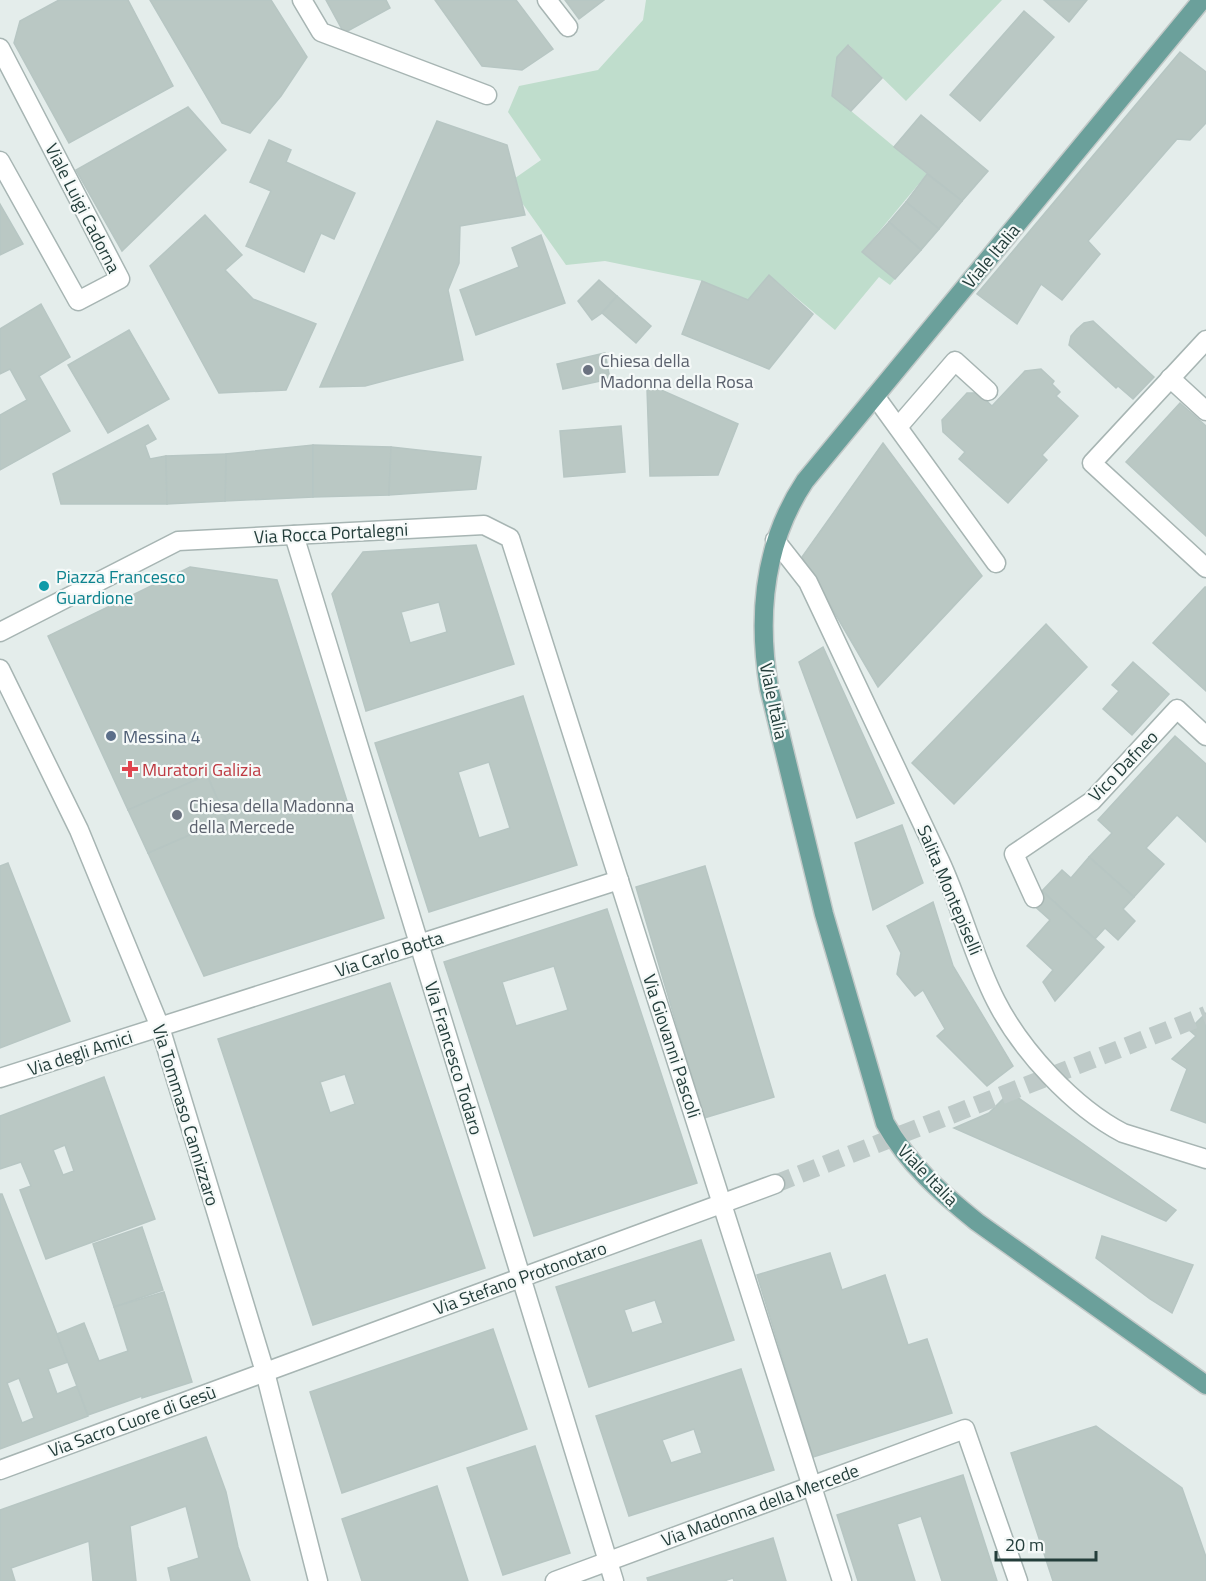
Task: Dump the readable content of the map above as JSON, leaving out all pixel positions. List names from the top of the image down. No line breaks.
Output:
{"streets":{"main road":["Viale Italia"],"street":["Viale Luigi Cadorna","Via Rocca Portalegni","Vico Dafneo","Salita Montepiselli","Via Carlo Botta","Via Giovanni Pascoli","Via degli Amici","Via Francesco Todaro","Via Tommaso Cannizzaro","Via Stefano Protonotaro","Via Sacro Cuore di Gesù","Via Madonna della Mercede"]},"crossings":[["Viale Italia","Salita Montepiselli"],["Via Rocca Portalegni","Via Giovanni Pascoli"],["Via Rocca Portalegni","Via Francesco Todaro"],["Via Carlo Botta","Via Giovanni Pascoli"],["Via Carlo Botta","Via degli Amici"],["Via Carlo Botta","Via Francesco Todaro"],["Via Carlo Botta","Via Tommaso Cannizzaro"],["Via Giovanni Pascoli","Via Stefano Protonotaro"],["Via Giovanni Pascoli","Via Madonna della Mercede"],["Via degli Amici","Via Tommaso Cannizzaro"],["Via Francesco Todaro","Via Stefano Protonotaro"],["Via Francesco Todaro","Via Madonna della Mercede"],["Via Tommaso Cannizzaro","Via Stefano Protonotaro"],["Via Tommaso Cannizzaro","Via Sacro Cuore di Gesù"],["Via Stefano Protonotaro","Via Sacro Cuore di Gesù"]],"places":{"other":["Chiesa della Madonna della Rosa","Piazza Francesco Guardione","Messina 4","Chiesa della Madonna della Mercede"],"health":["Muratori Galizia"]},"scale_bar":"20 m"}
